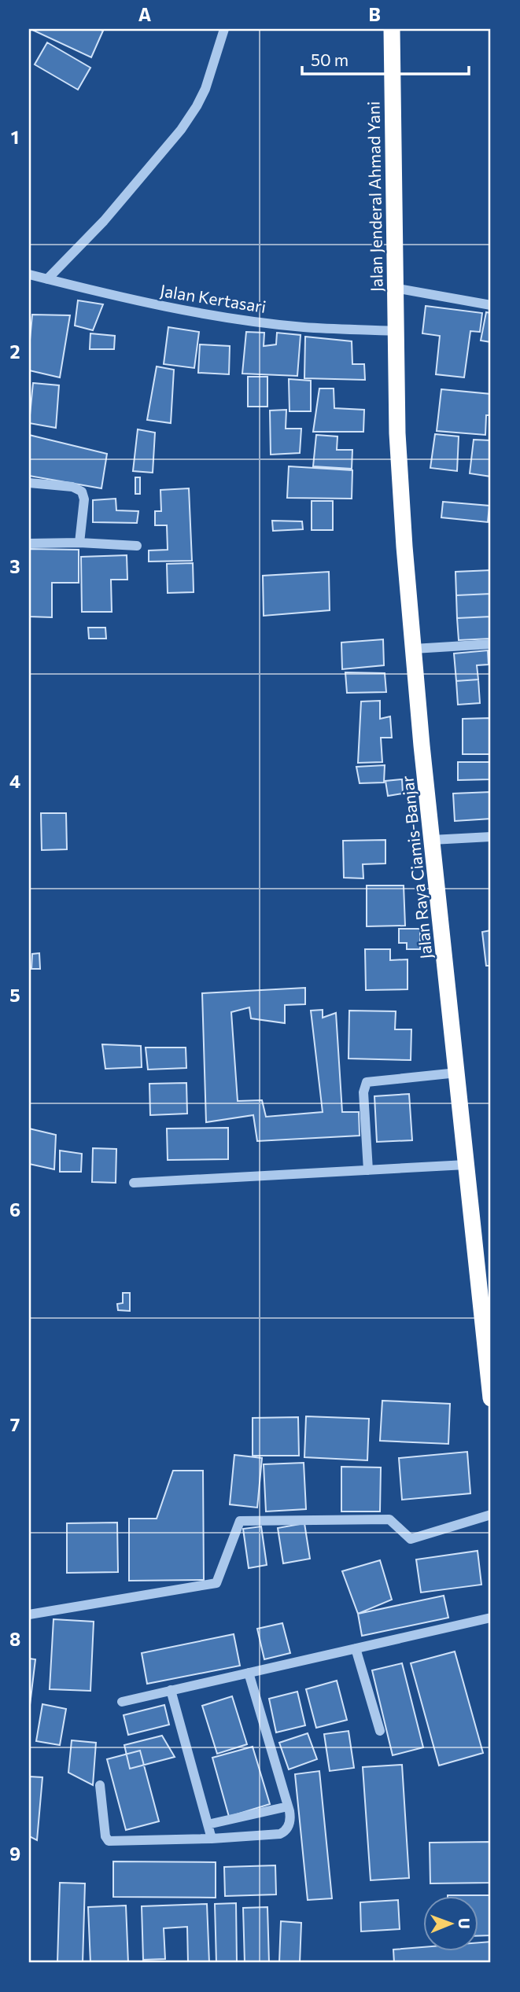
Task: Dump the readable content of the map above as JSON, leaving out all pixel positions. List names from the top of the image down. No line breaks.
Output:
{"streets":{"highway":["Jalan Jenderal Ahmad Yani","Jalan Raya Ciamis-Banjar"],"street":["Jalan Kertasari"]},"crossings":[["Jalan Jenderal Ahmad Yani","Jalan Kertasari"],["Jalan Jenderal Ahmad Yani","Jalan Raya Ciamis-Banjar"],["Jalan Kertasari","Jalan Raya Ciamis-Banjar"]],"scale_bar":"50 m","north":"right","grid":{"columns":["A","B"],"rows":["1","2","3","4","5","6","7","8","9"]}}
